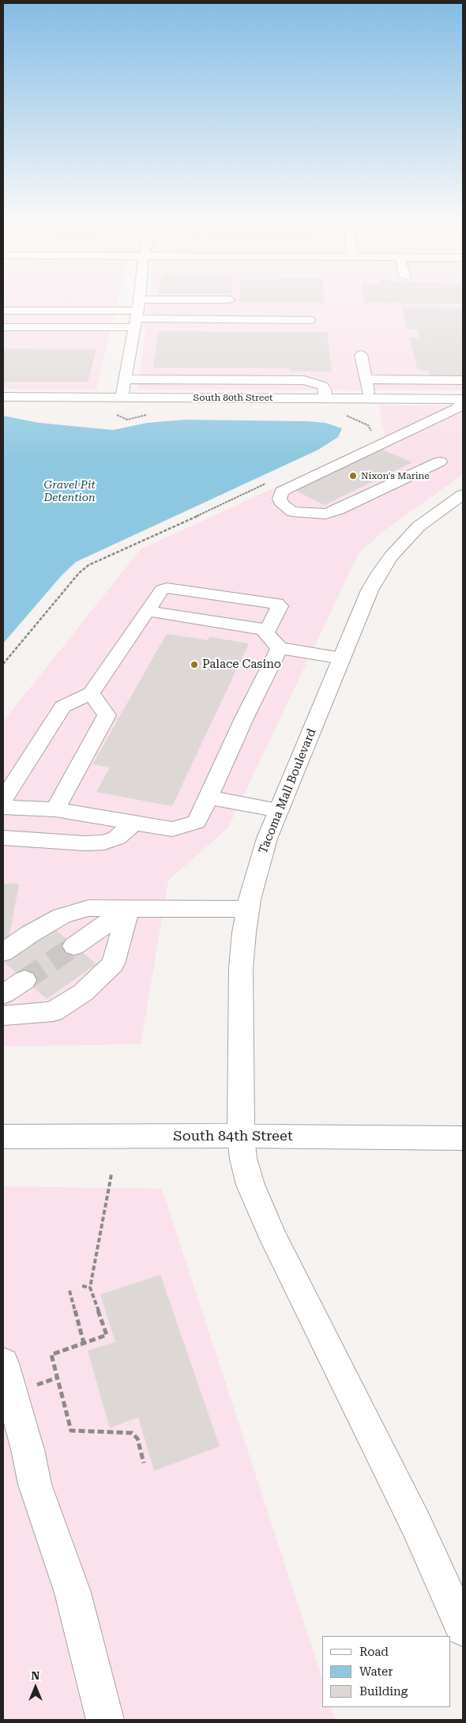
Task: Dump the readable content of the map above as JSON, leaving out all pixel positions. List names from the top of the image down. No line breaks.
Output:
{"streets":{"main road":["South 80th Street","Tacoma Mall Boulevard","South 84th Street"]},"crossings":[["Tacoma Mall Boulevard","South 84th Street"]],"water":["Gravel Pit Detention"],"places":["Nixon's Marine","Palace Casino"],"legend":["Road","Water","Building"],"north":"top"}
